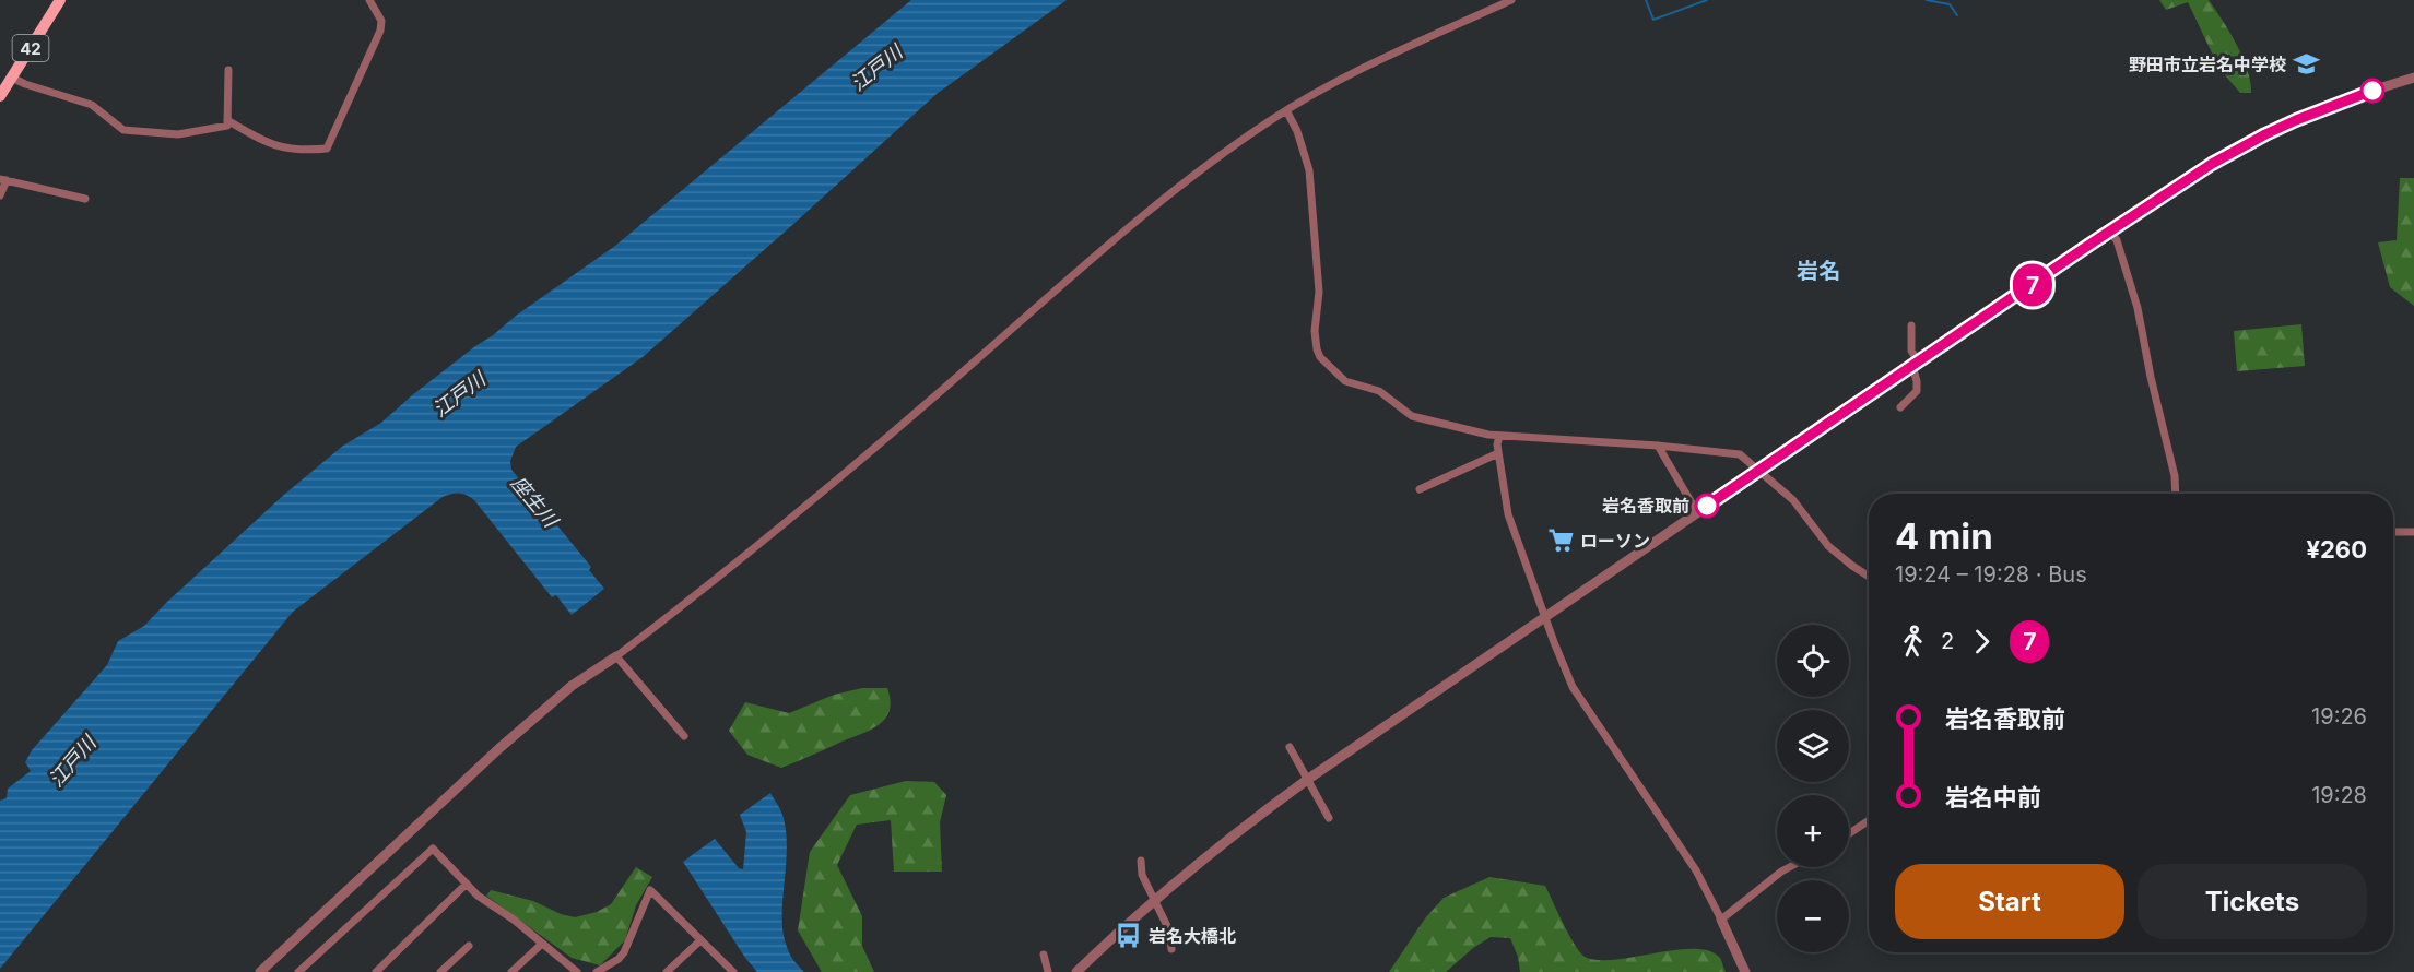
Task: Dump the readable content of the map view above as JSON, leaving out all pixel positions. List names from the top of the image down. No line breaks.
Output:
{"streets":{"main road":["42"]},"districts":["岩名"],"water":["江戸川","座生川"],"places":{"school or university":["野田市立岩名中学校"],"other":["岩名香取前"],"supermarket":["ローソン"],"bus stop":["岩名大橋北"]},"lines":["bus line 7"],"page":{"on_map":"7","heading":["4 min","19:24 – 19:28 · Bus","¥260"],"legs":["2","7"],"map_buttons":["+","−"],"list":[{"name":"岩名香取前","value":"19:26"},{"name":"岩名中前","value":"19:28"}],"buttons":["Start","Tickets"]}}
